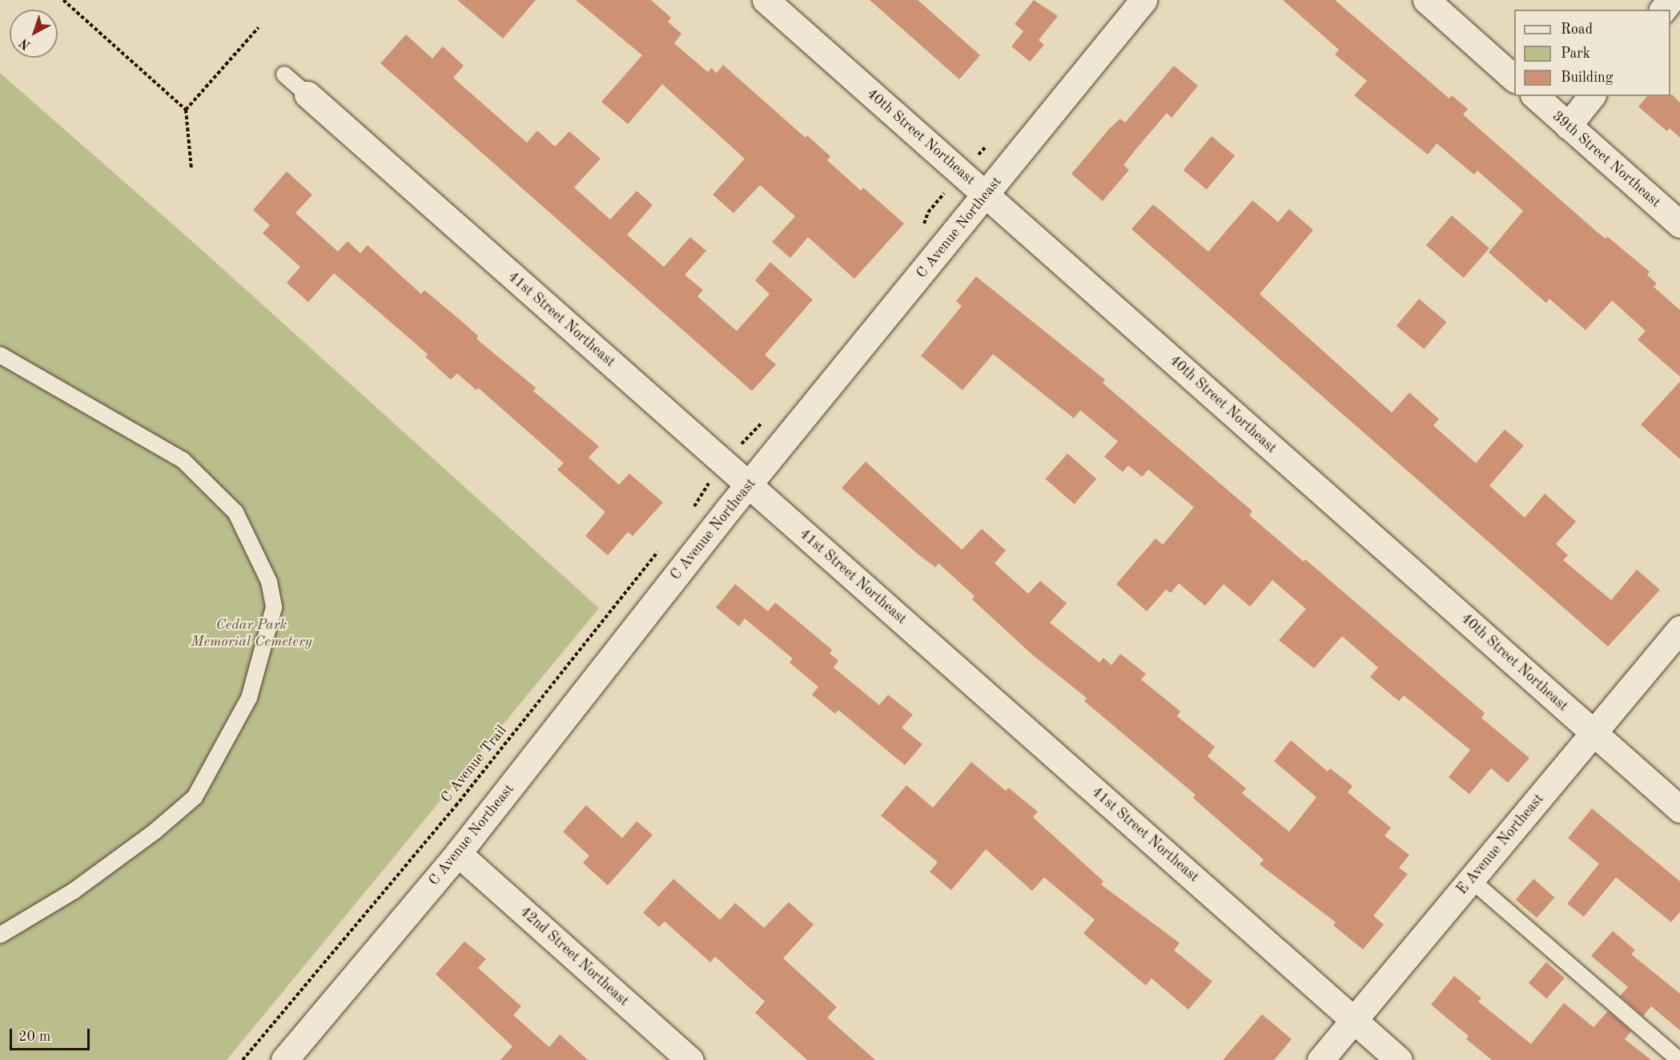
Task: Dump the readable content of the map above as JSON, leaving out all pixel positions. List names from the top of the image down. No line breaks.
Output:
{"streets":{"street":["40th Street Northeast","39th Street Northeast","C Avenue Northeast","41st Street Northeast","E Avenue Northeast","42nd Street Northeast"],"path":["C Avenue Trail"]},"crossings":[["40th Street Northeast","C Avenue Northeast"],["40th Street Northeast","E Avenue Northeast"],["C Avenue Northeast","41st Street Northeast"],["C Avenue Northeast","42nd Street Northeast"],["41st Street Northeast","E Avenue Northeast"]],"parks":["Cedar Park Memorial Cemetery"],"legend":["Road","Park","Building"],"scale_bar":"20 m","north":"bottom left"}
